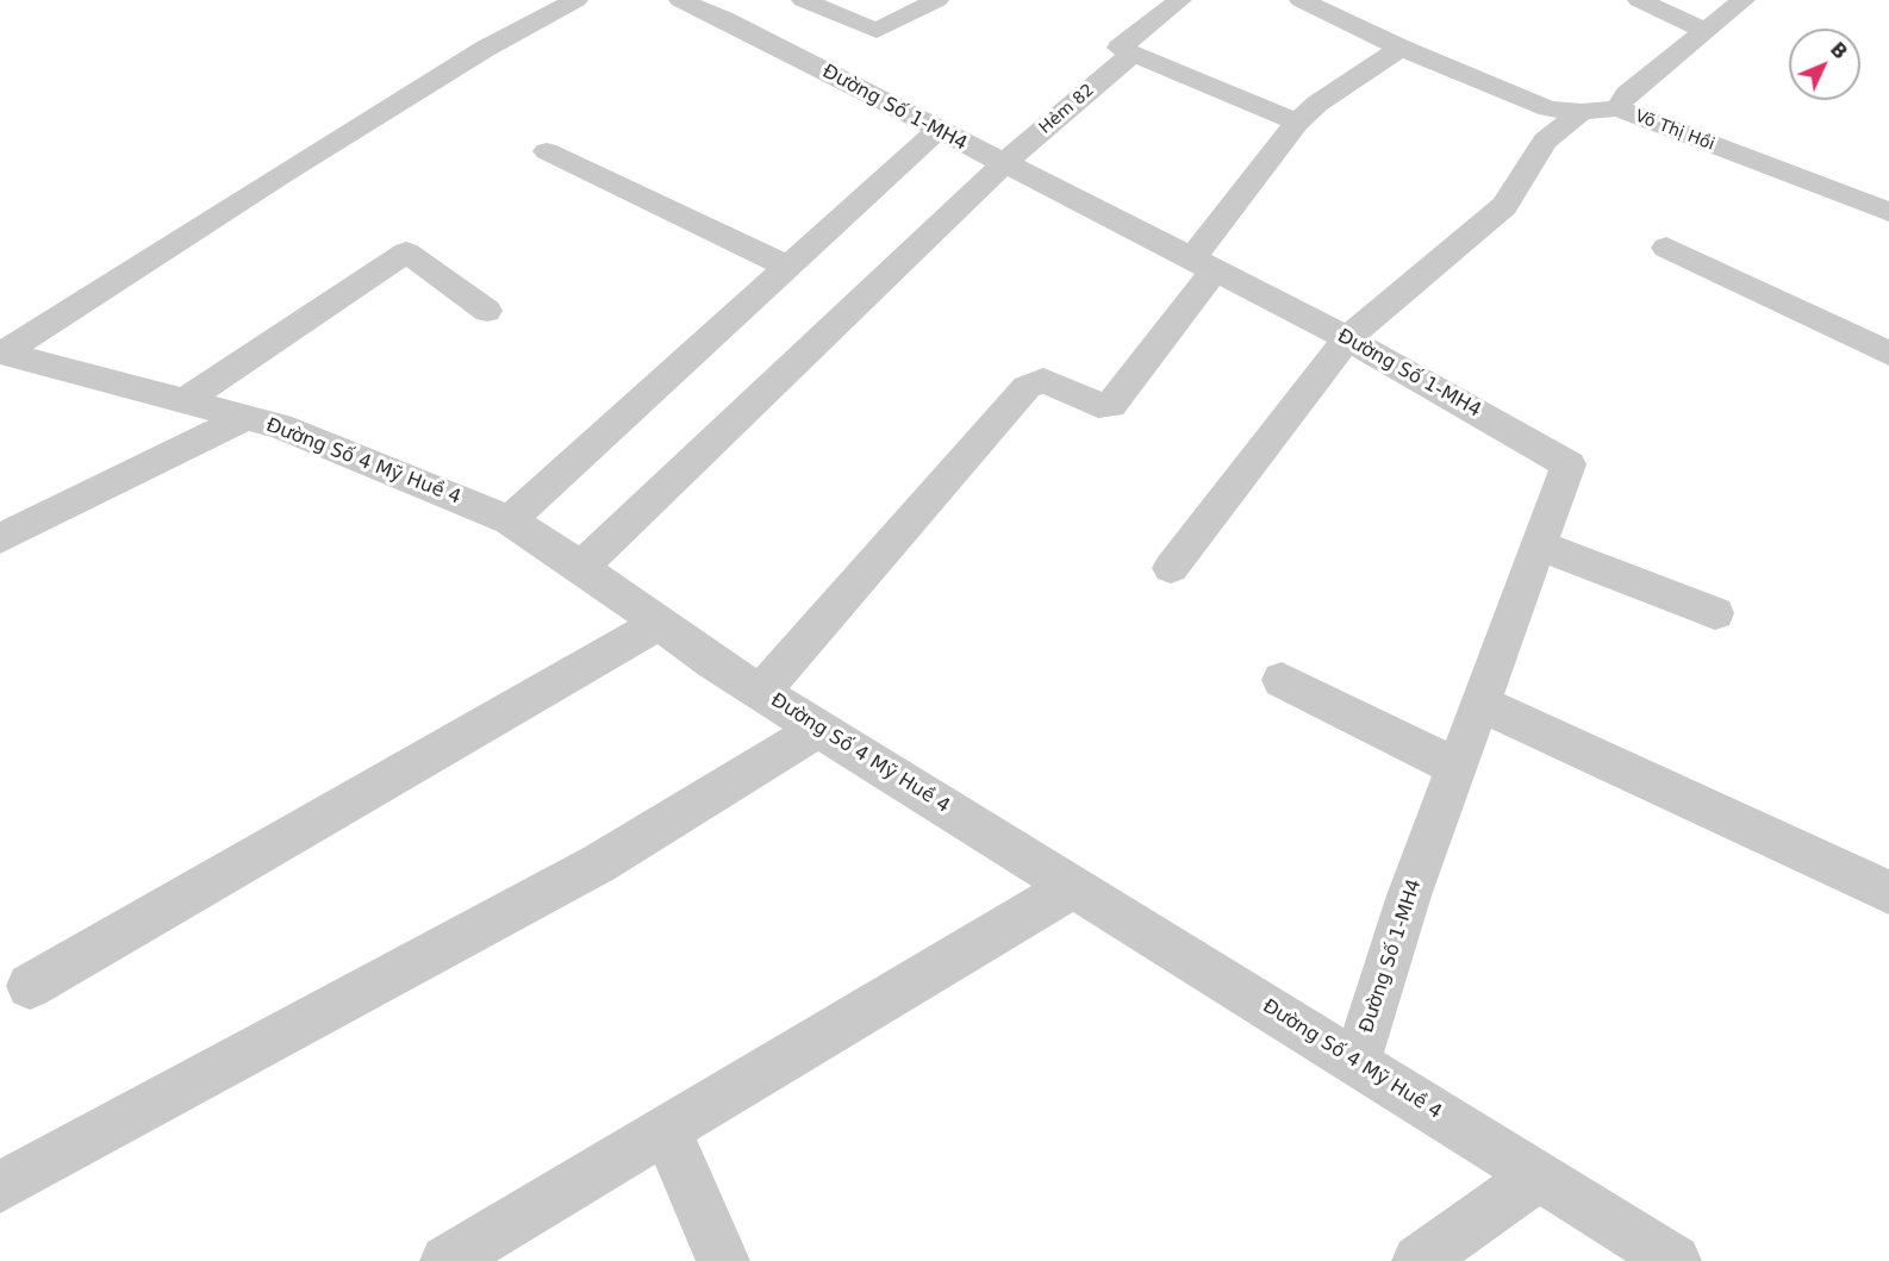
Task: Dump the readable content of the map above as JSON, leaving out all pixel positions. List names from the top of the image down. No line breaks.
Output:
{"streets":{"street":["Đường Số 1-MH4","Hẻm 82","Võ Thị Hồi","Đường Số 4 Mỹ Huề 4"]},"crossings":[["Đường Số 1-MH4","Hẻm 82"],["Đường Số 1-MH4","Đường Số 4 Mỹ Huề 4"],["Hẻm 82","Đường Số 4 Mỹ Huề 4"]],"north":"top right"}
